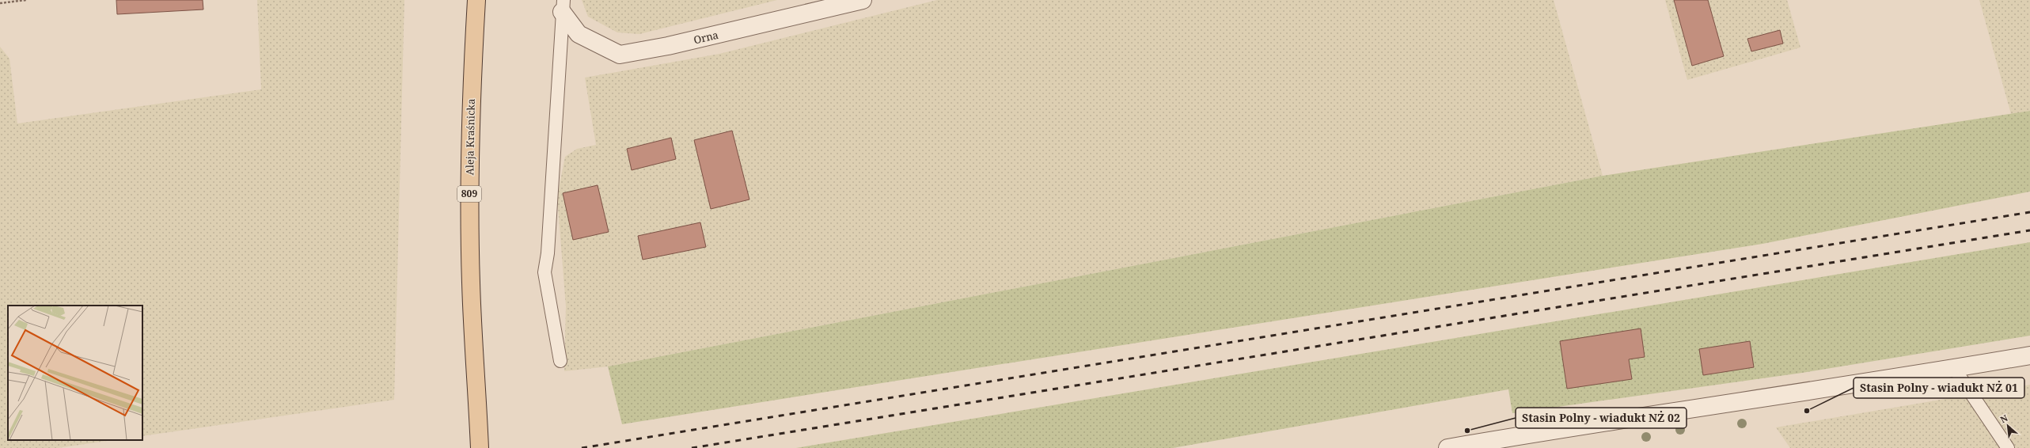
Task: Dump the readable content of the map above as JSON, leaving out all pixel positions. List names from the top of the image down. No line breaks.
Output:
{"streets":{"main road":["Aleja Kraśnicka","809"],"street":["Orna"]},"places":["Stasin Polny - wiadukt NŻ 01","Stasin Polny - wiadukt NŻ 02"],"north":"top left"}
